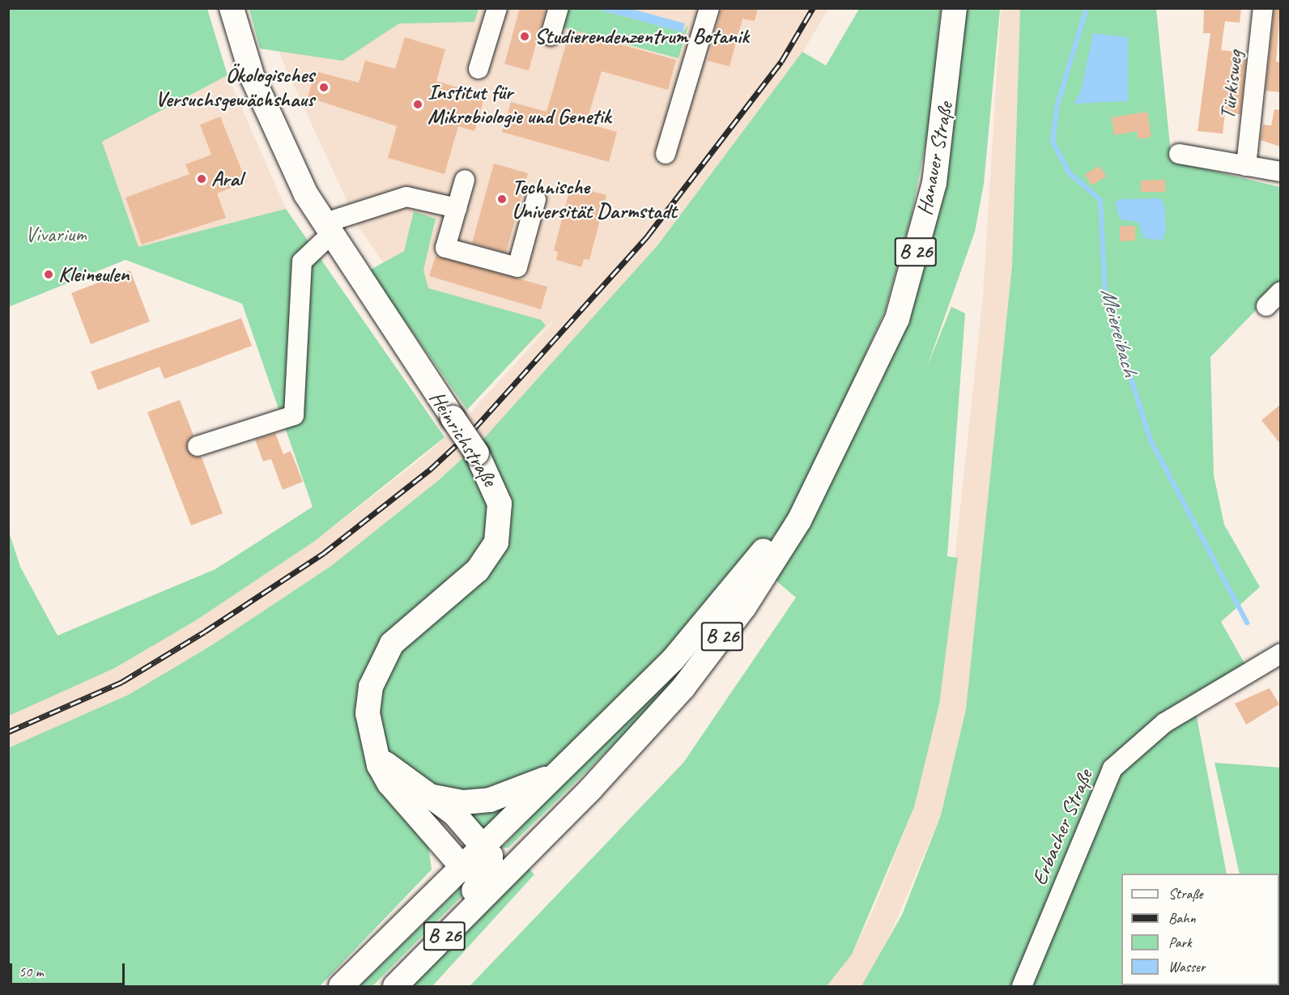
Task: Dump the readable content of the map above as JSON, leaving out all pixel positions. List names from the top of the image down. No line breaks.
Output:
{"streets":{"main road":["Hanauer Straße","B 26","Heinrichstraße"],"street":["Türkisweg","Erbacher Straße"]},"crossings":[["Hanauer Straße","B 26"],["B 26","Heinrichstraße"]],"water":["Meiereibach"],"parks":["Vivarium"],"places":["Studierendenzentrum Botanik","Ökologisches Versuchsgewächshaus","Institut für Mikrobiologie und Genetik","Aral","Technische Universität Darmstadt","Kleineulen"],"legend":["Straße","Bahn","Park","Wasser"],"scale_bar":"50 m"}
